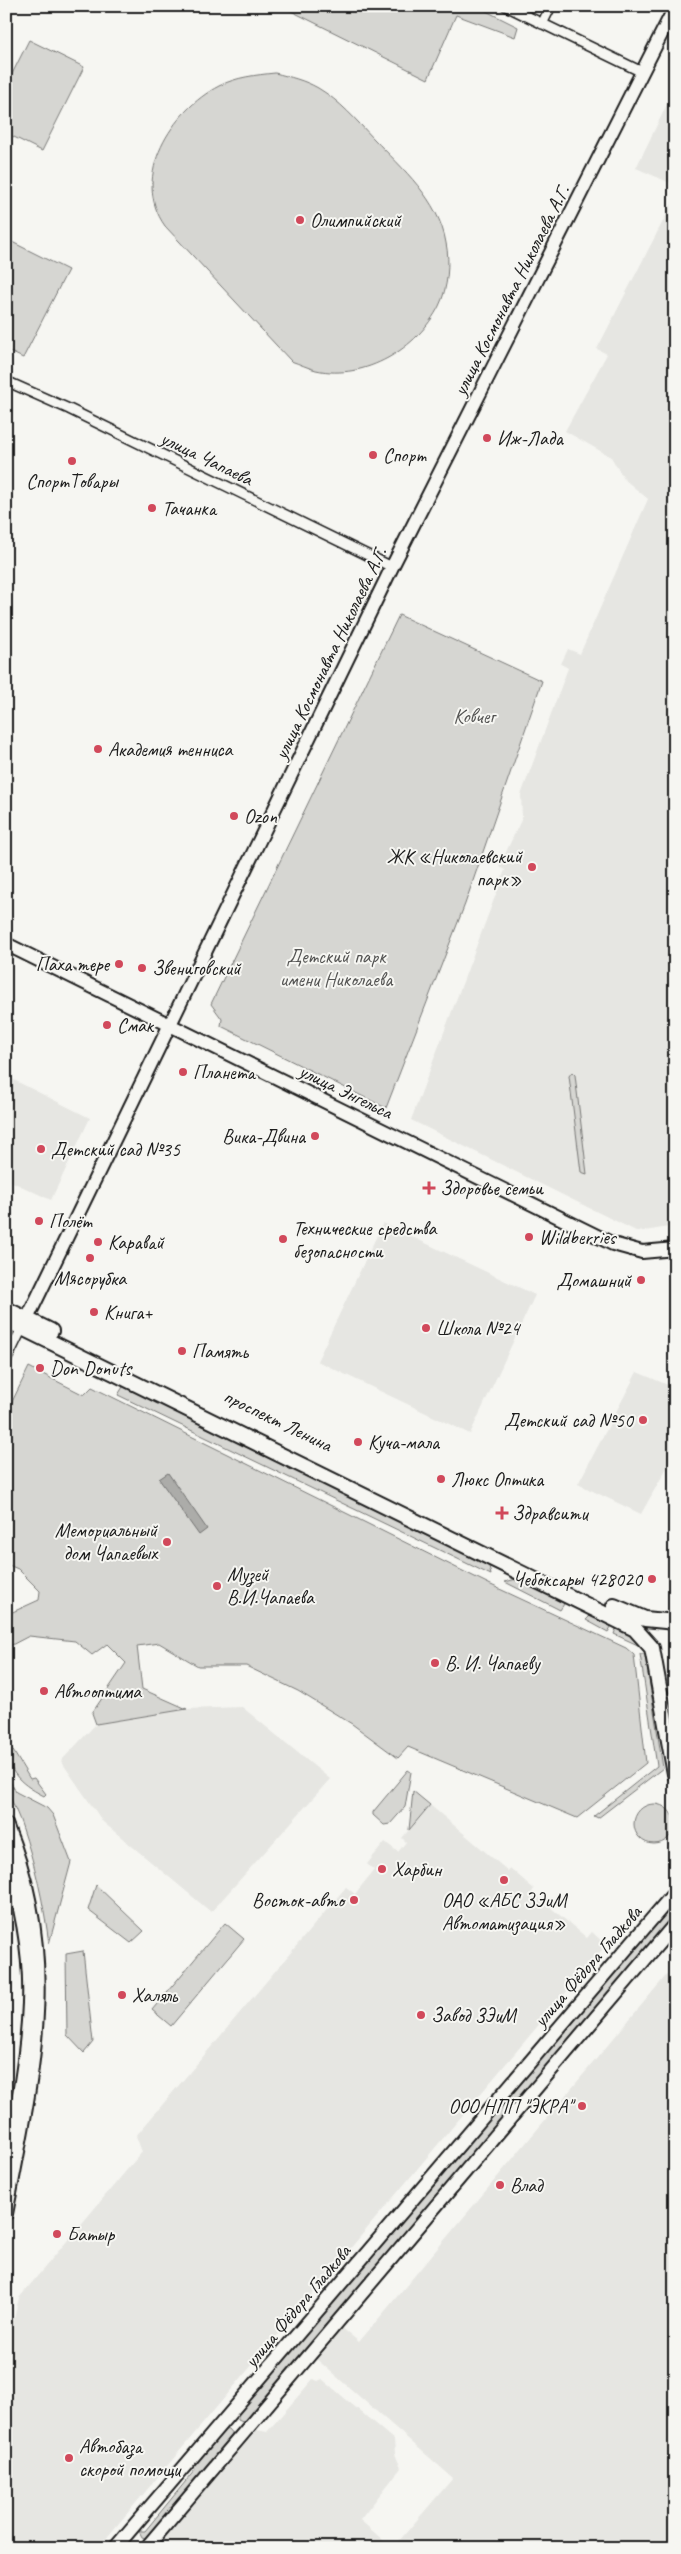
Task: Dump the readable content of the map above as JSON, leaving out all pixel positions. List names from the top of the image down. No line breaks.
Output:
{"streets":{"main road":["улица Космонавта Николаева А.Г.","улица Энгельса","проспект Ленина","улица Фёдора Гладкова"],"street":["улица Чапаева"]},"crossings":[["улица Космонавта Николаева А.Г.","улица Чапаева"],["улица Космонавта Николаева А.Г.","улица Энгельса"],["улица Космонавта Николаева А.Г.","проспект Ленина"]],"parks":["Ковчег","Детский парк имени Николаева"],"places":{"other":["Олимпийский","Иж-Лада","Спорт","СпортТовары","Тачанка","Академия тенниса","Ozon","ЖК «Николаевский парк»","Паха тере","Звениговский","Смак","Планета","Вика-Двина","Детский сад №35","Полёт","Wildberries","Технические средства безопасности","Каравай","Мясорубка","Домашний","Книга+","Школа №24","Память","Don Donuts","Детский сад №50","Куча-мала","Люкс Оптика","Мемориальный дом Чапаевых","Чебоксары 428020","Музей В.И.Чапаева","В. И. Чапаеву","Автооптима","Харбин","ОАО «АБС ЗЭиМ Автоматизация»","Восток-авто","Халяль","Завод ЗЭиМ","ООО НПП \"ЭКРА\"","Влад","Батыр","Автобаза скорой помощи"],"health":["Здоровье семьи","Здравсити"]}}
